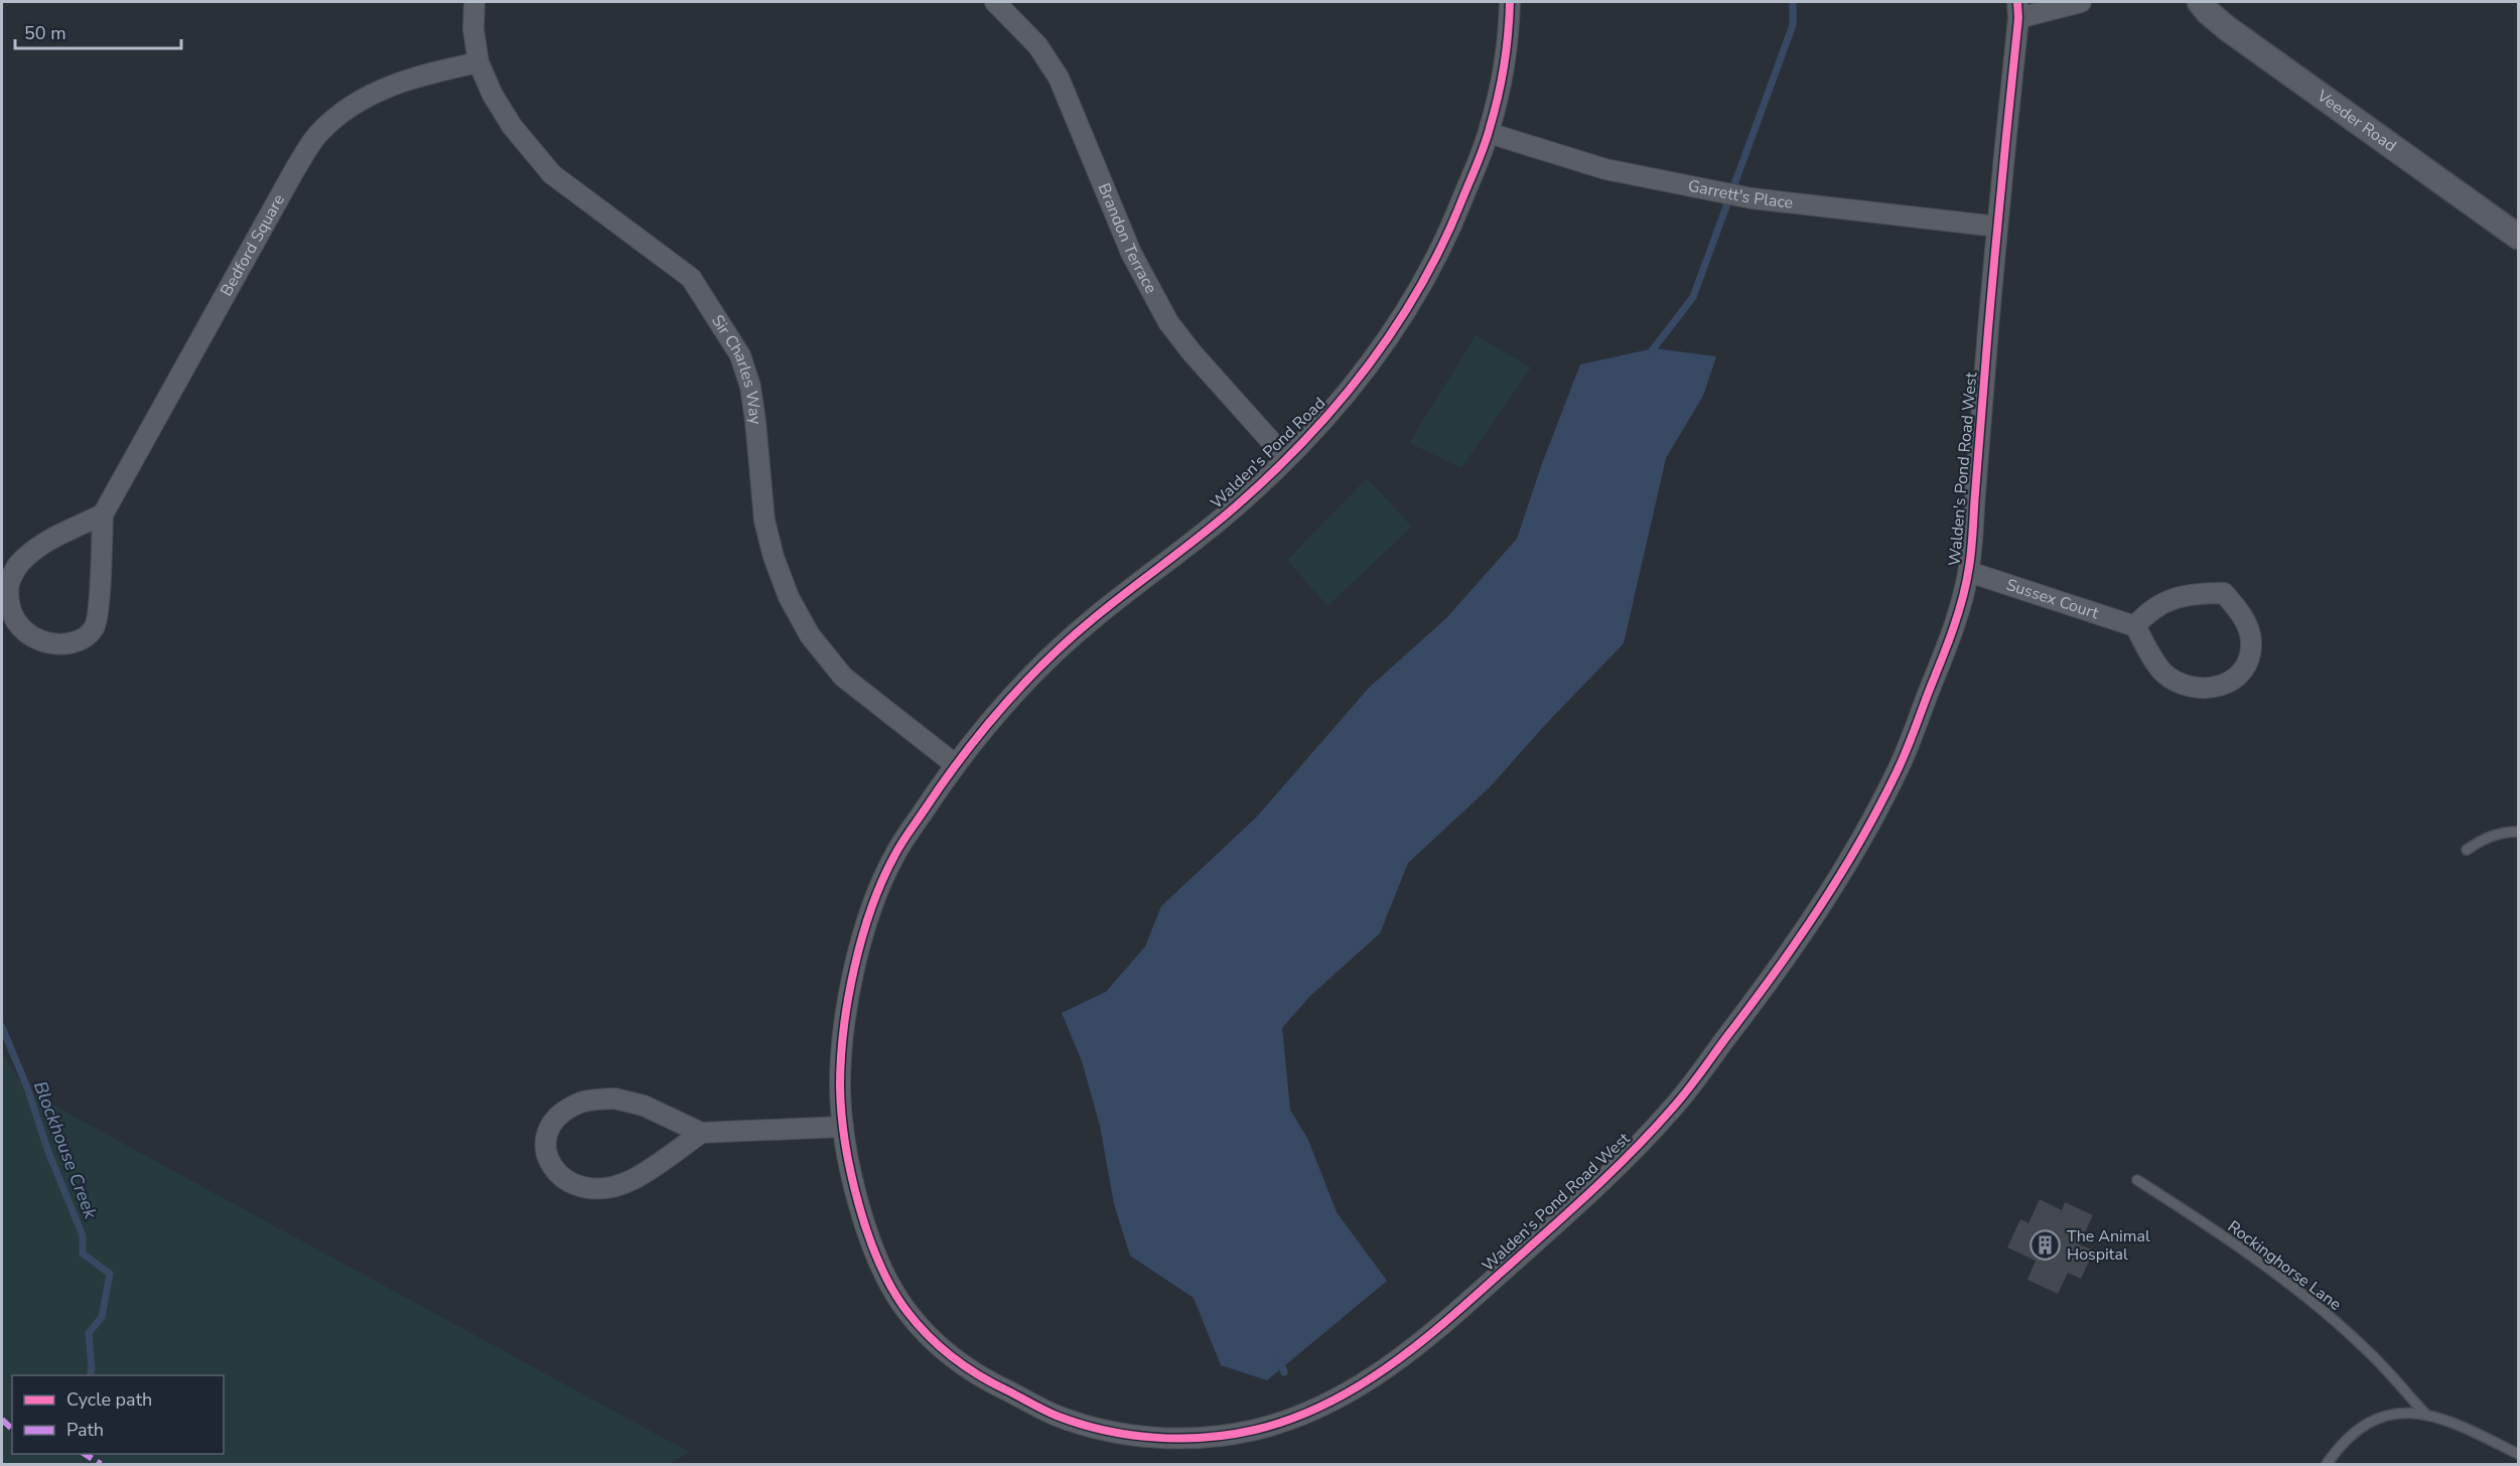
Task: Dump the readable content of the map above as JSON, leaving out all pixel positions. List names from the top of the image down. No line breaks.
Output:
{"streets":{"street":["Veeder Road","Garrett's Place","Brandon Terrace","Bedford Square","Sir Charles Way","Walden's Pond Road","Walden's Pond Road West","Sussex Court"],"lane":["Rockinghorse Lane"]},"crossings":[["Garrett's Place","Walden's Pond Road"],["Garrett's Place","Walden's Pond Road West"],["Brandon Terrace","Walden's Pond Road"],["Bedford Square","Sir Charles Way"],["Sir Charles Way","Walden's Pond Road"],["Walden's Pond Road","Walden's Pond Road West"],["Walden's Pond Road West","Sussex Court"]],"water":["Blockhouse Creek"],"places":{"building":["The Animal Hospital"]},"legend":["Cycle path","Path"],"scale_bar":"50 m"}
